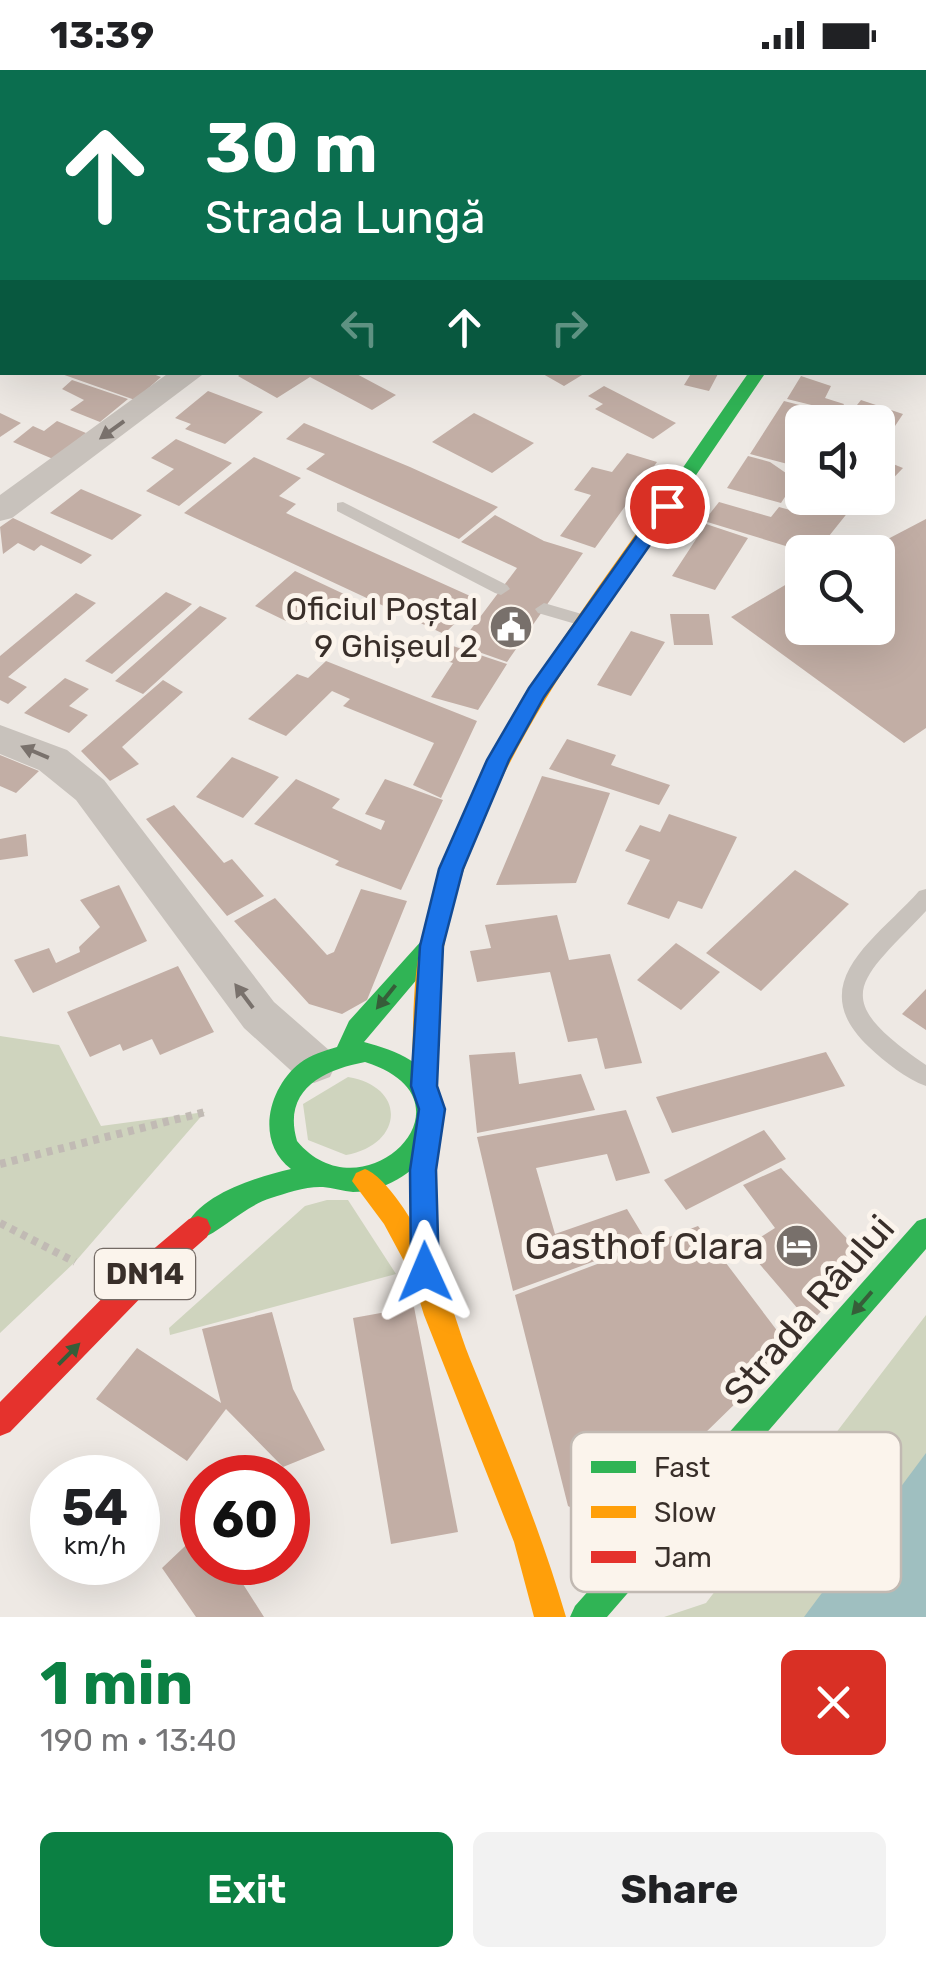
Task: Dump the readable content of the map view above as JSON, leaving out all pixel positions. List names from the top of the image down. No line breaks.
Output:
{"streets":{"main road":["DN14","Strada Râului"]},"one_way":["Strada Râului"],"places":{"public building":["Oficiul Poștal 9 Ghișeul 2"],"hotel":["Gasthof Clara"]},"legend":["Fast","Slow","Jam"],"page":{"status":"13:39","turn":["30 m","Strada Lungă"],"speed":"54 km/h","limit":"60","heading":["1 min","190 m · 13:40"],"buttons":["Exit","Share"]}}
